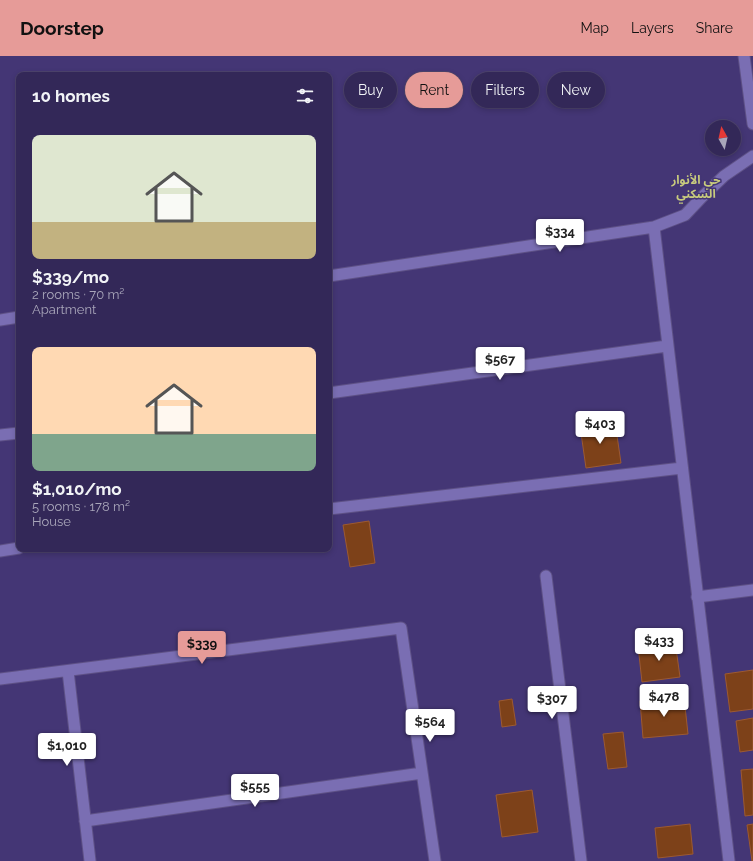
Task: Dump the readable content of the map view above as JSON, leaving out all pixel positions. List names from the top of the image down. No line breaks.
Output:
{"districts":["حي الأنوار السكني"],"north":"top","page":{"header":"Doorstep","nav":["Map","Layers","Share"],"chip":["Buy","Rent","Filters","New"],"heading":"10 homes","list":[{"name":"$339/mo","note":"2 rooms · 70 m² · Apartment"},{"name":"$1,010/mo","note":"5 rooms · 178 m² · House"}],"price":["$334","$567","$403","$433","$339","$478","$307","$564","$1,010","$555"]}}
